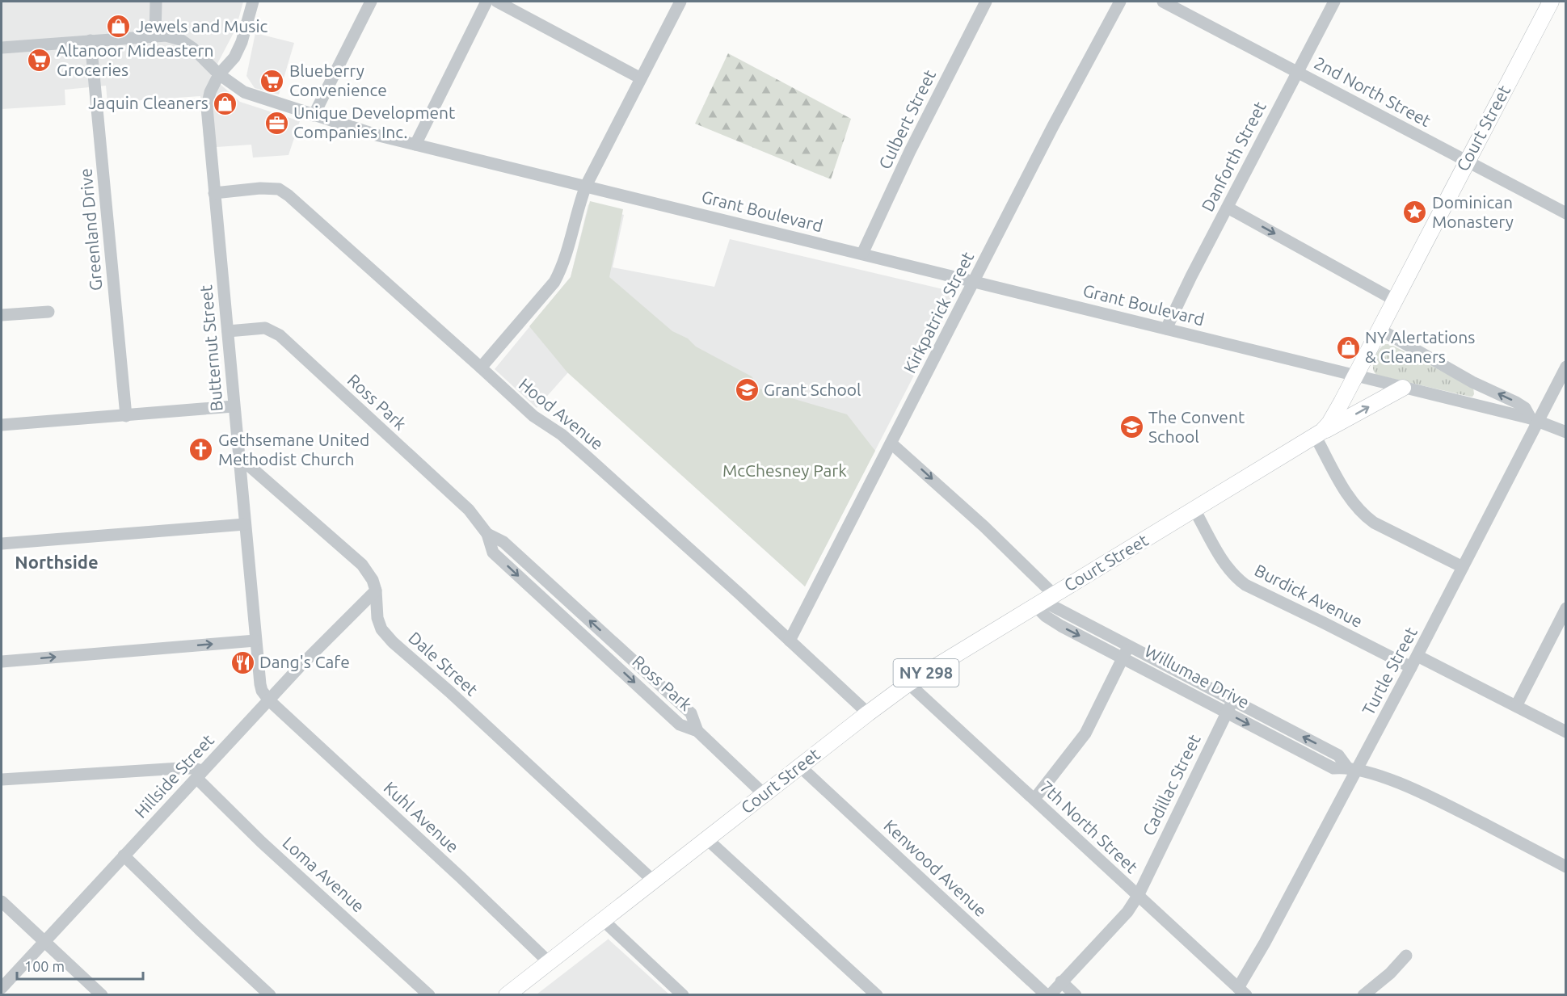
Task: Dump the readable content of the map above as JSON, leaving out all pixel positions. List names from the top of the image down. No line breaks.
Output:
{"streets":{"main road":["Court Street","NY 298"],"street":["2nd North Street","Culbert Street","Danforth Street","Grant Boulevard","Greenland Drive","Kirkpatrick Street","Butternut Street","Ross Park","Hood Avenue","Burdick Avenue","Dale Street","Turtle Street","Willumae Drive","Hillside Street","Cadillac Street","Kuhl Avenue","7th North Street","Kenwood Avenue","Loma Avenue"]},"crossings":[["2nd North Street","Court Street"],["2nd North Street","Danforth Street"],["Culbert Street","Grant Boulevard"],["Court Street","Grant Boulevard"],["Court Street","Ross Park"],["Court Street","Hood Avenue"],["Court Street","Burdick Avenue"],["Court Street","Dale Street"],["Court Street","Willumae Drive"],["Court Street","Kuhl Avenue"],["Court Street","7th North Street"],["Court Street","Kenwood Avenue"],["Danforth Street","Grant Boulevard"],["Grant Boulevard","Greenland Drive"],["Grant Boulevard","Kirkpatrick Street"],["Grant Boulevard","Butternut Street"],["Grant Boulevard","Turtle Street"],["Kirkpatrick Street","Hood Avenue"],["Kirkpatrick Street","Willumae Drive"],["Butternut Street","Ross Park"],["Butternut Street","Hood Avenue"],["Butternut Street","Dale Street"],["Butternut Street","Hillside Street"],["Butternut Street","Kuhl Avenue"],["Burdick Avenue","Turtle Street"],["Dale Street","Hillside Street"],["Turtle Street","Willumae Drive"],["Turtle Street","7th North Street"],["Willumae Drive","Cadillac Street"],["Hillside Street","Kuhl Avenue"],["Hillside Street","Loma Avenue"],["Cadillac Street","7th North Street"],["Cadillac Street","Kenwood Avenue"]],"districts":["Northside"],"parks":["McChesney Park"],"places":{"shop":["Jewels and Music","Jaquin Cleaners","NY Alertations & Cleaners"],"supermarket":["Altanoor Mideastern Groceries","Blueberry Convenience"],"office":["Unique Development Companies Inc."],"place":["Dominican Monastery"],"school or university":["Grant School","The Convent School"],"church":["Gethsemane United Methodist Church"],"restaurant":["Dang's Cafe"]},"scale_bar":"100 m"}
